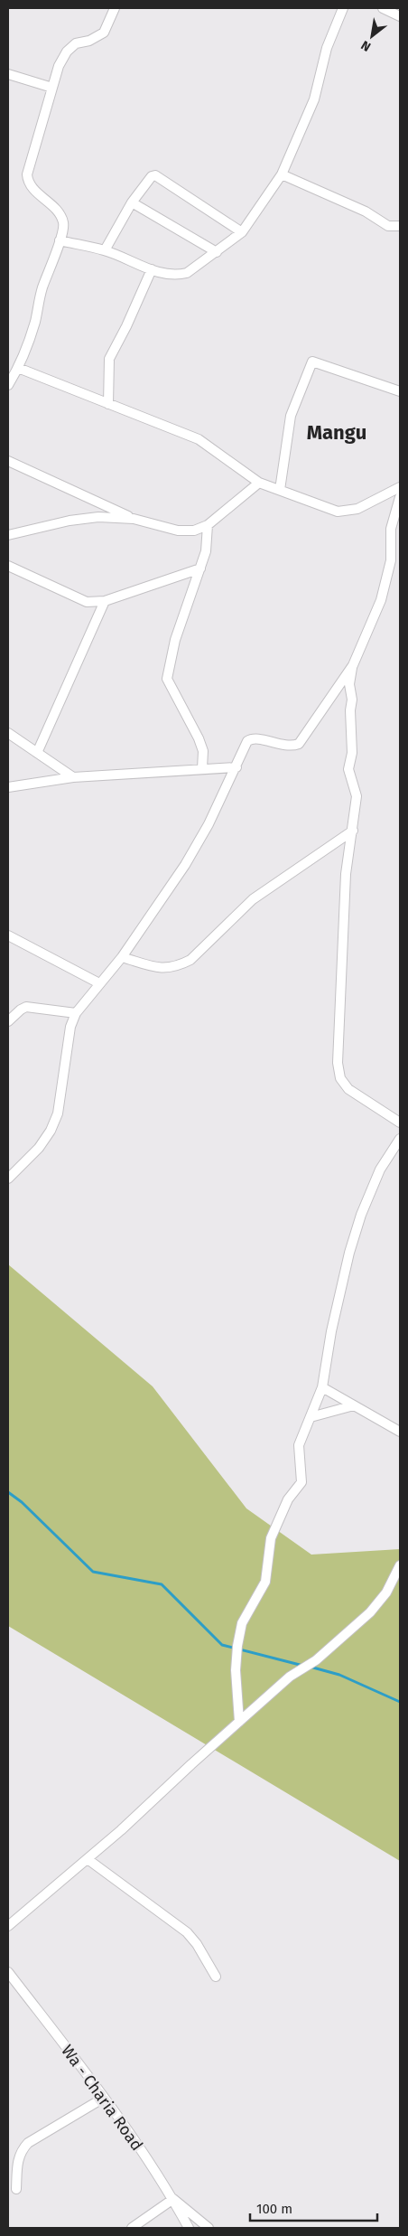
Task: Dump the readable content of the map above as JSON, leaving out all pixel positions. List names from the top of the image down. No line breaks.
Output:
{"streets":{"street":["Wa - Charia Road"]},"districts":["Mangu"],"scale_bar":"100 m","north":"bottom left"}
